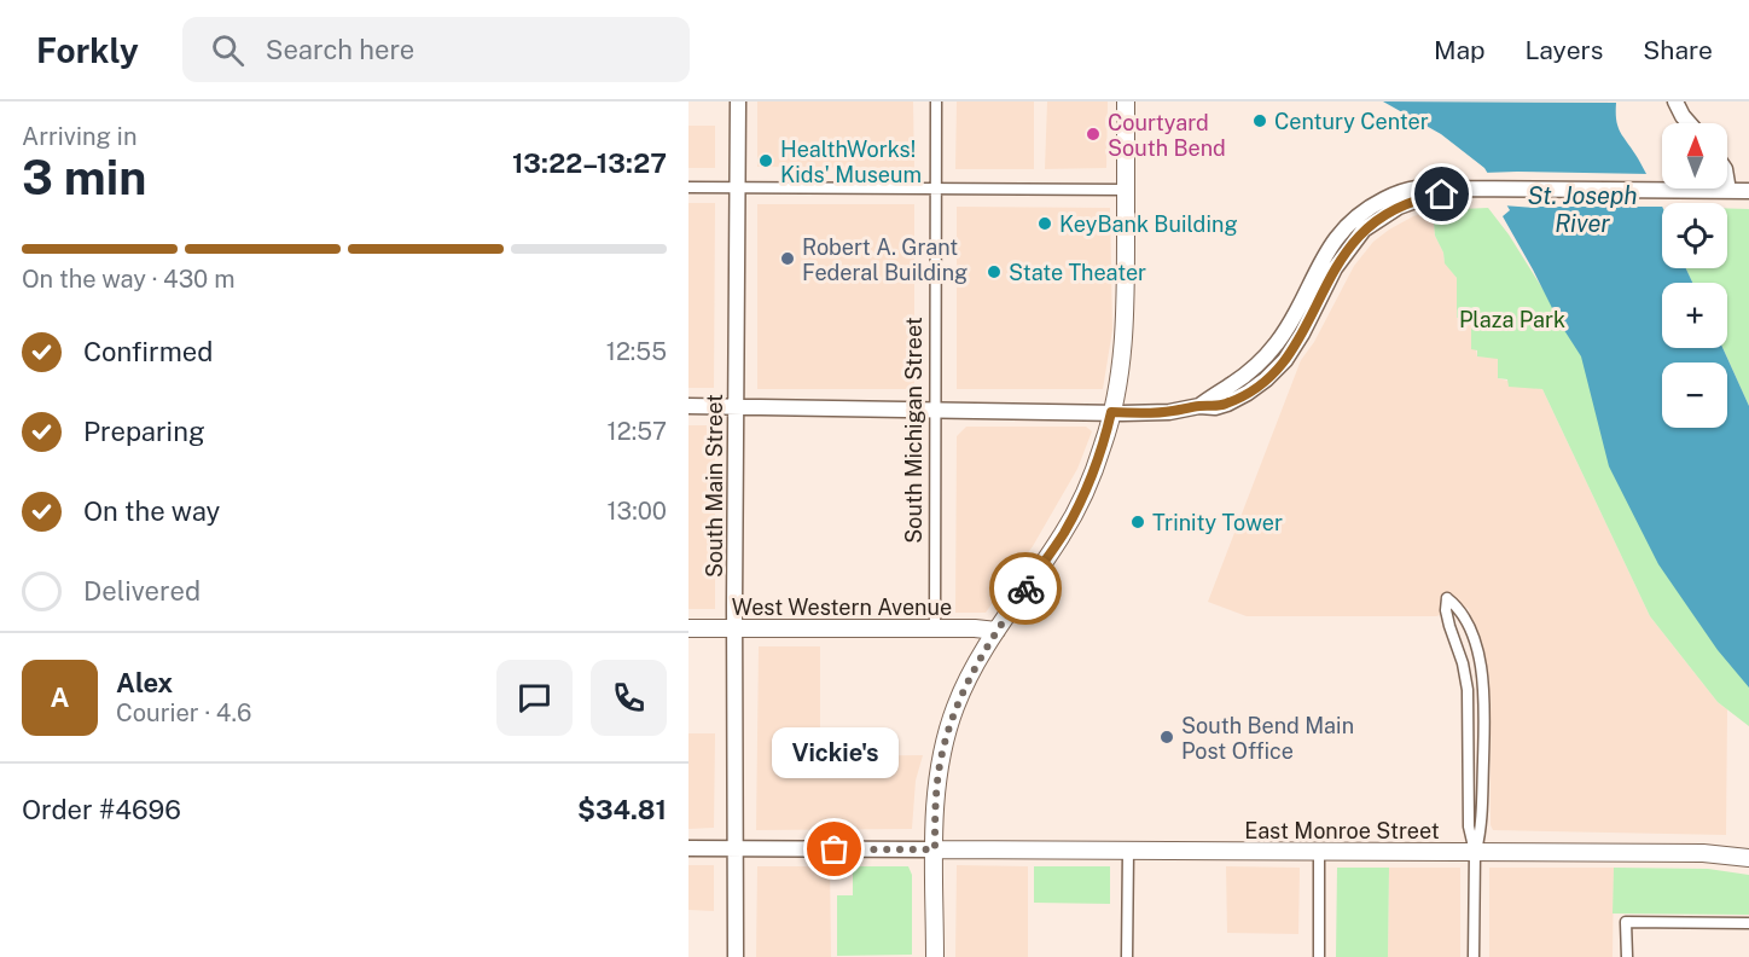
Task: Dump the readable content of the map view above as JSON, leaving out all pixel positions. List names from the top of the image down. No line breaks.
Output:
{"streets":{"main road":["West Western Avenue","East Monroe Street"],"street":["South Michigan Street","South Main Street"]},"crossings":[["South Michigan Street","West Western Avenue"],["South Main Street","West Western Avenue"]],"water":["St. Joseph River"],"parks":["Plaza Park"],"places":["Century Center","Courtyard South Bend","HealthWorks! Kids' Museum","KeyBank Building","Robert A. Grant Federal Building","State Theater","Trinity Tower","South Bend Main Post Office","Vickie's"],"north":"top","page":{"header":"Forkly","search":"Search here","nav":["Map","Layers","Share"],"heading":["3 min","Arriving in","13:22–13:27"],"panel":["Alex","Courier · 4.6","Order #4696","$34.81"],"map_buttons":["+","−"],"bar":"On the way · 430 m","list":[["Confirmed","12:55"],["Preparing","12:57"],["On the way","13:00"],"Delivered"],"round":"A","bubble":"Vickie's"}}
